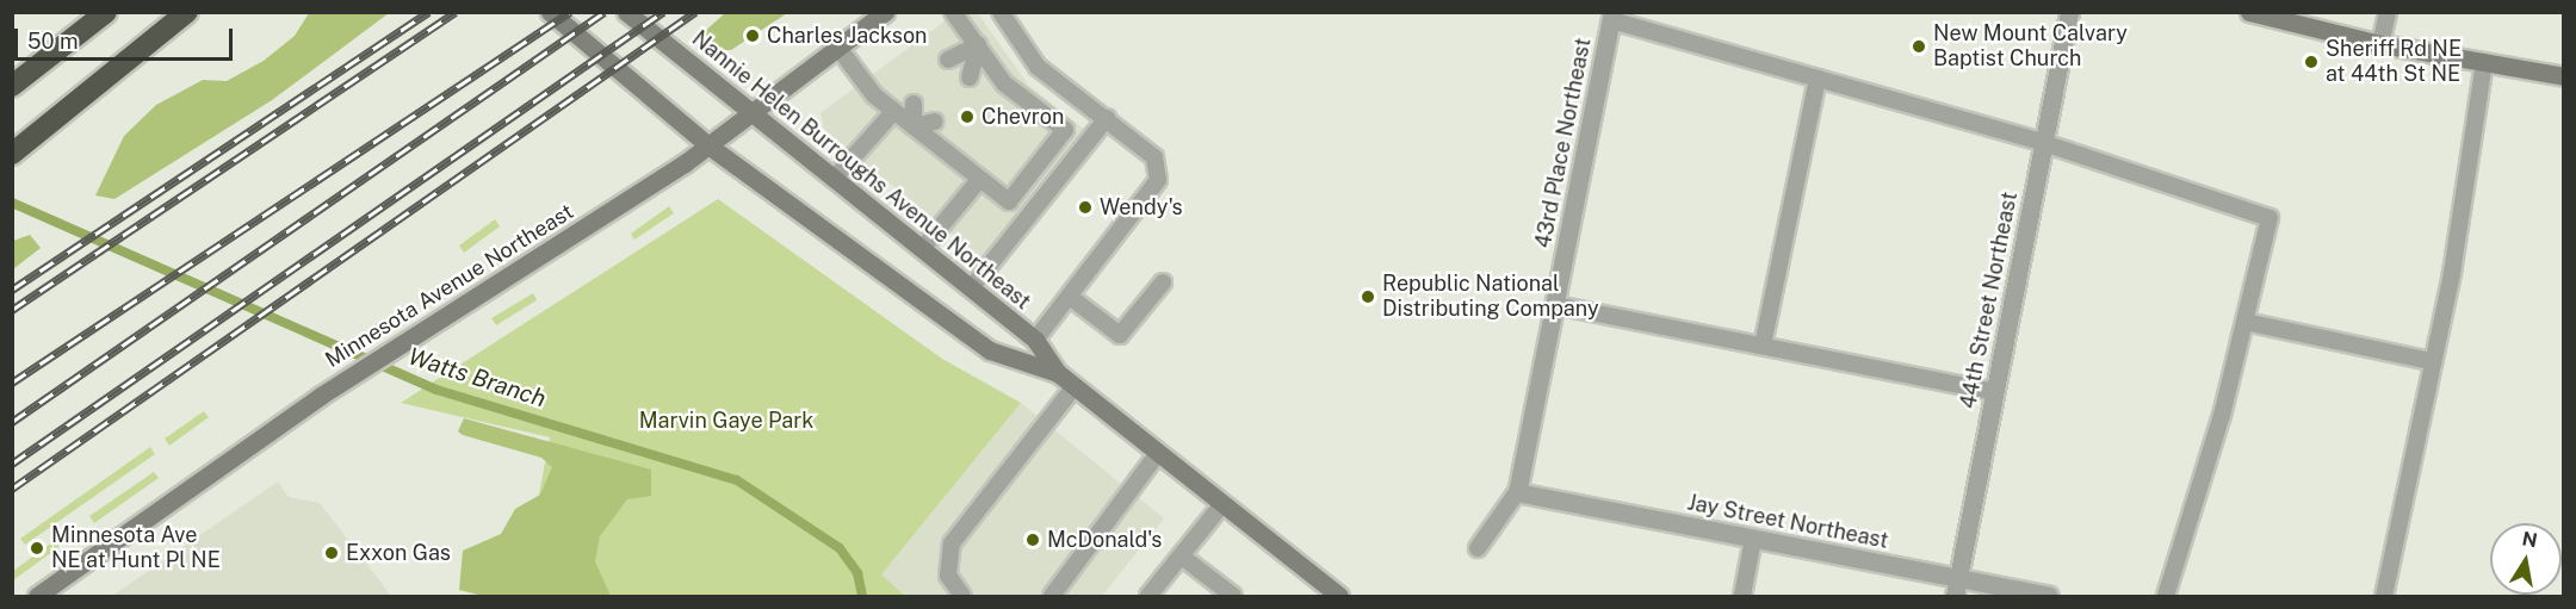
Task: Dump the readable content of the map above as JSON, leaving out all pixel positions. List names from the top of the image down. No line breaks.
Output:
{"streets":{"main road":["Nannie Helen Burroughs Avenue Northeast","Minnesota Avenue Northeast"],"street":["43rd Place Northeast","44th Street Northeast","Jay Street Northeast"]},"crossings":[["43rd Place Northeast","Jay Street Northeast"],["Nannie Helen Burroughs Avenue Northeast","Minnesota Avenue Northeast"],["44th Street Northeast","Jay Street Northeast"]],"water":["Watts Branch"],"parks":["Marvin Gaye Park"],"places":["Charles Jackson","New Mount Calvary Baptist Church","Sheriff Rd NE at 44th St NE","Chevron","Wendy's","Republic National Distributing Company","McDonald's","Minnesota Ave NE at Hunt Pl NE","Exxon Gas"],"scale_bar":"50 m","north":"top"}
